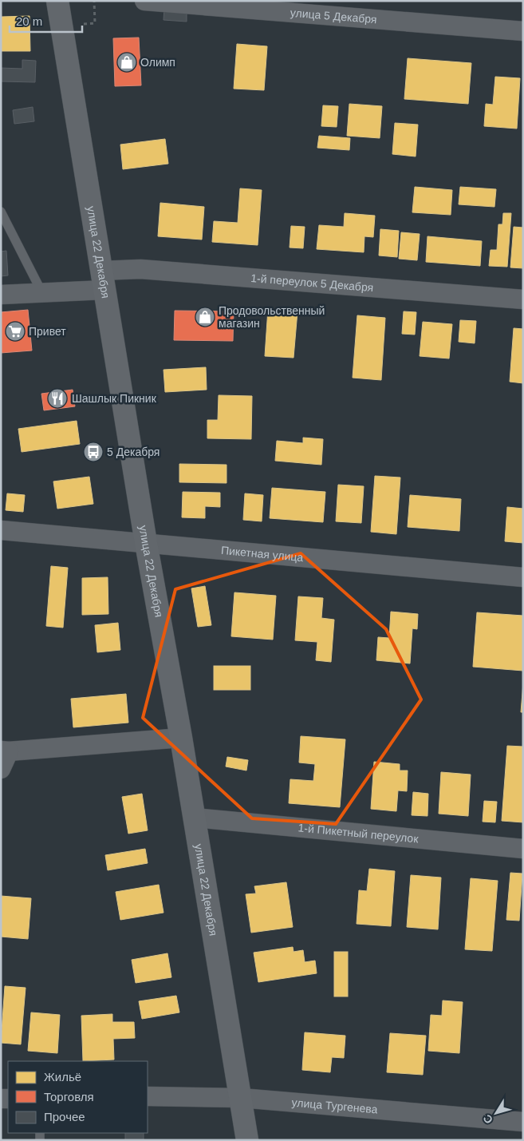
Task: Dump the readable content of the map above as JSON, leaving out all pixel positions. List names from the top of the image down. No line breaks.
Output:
{"streets":{"main road":["улица 22 Декабря"],"street":["улица 5 Декабря","1-й переулок 5 Декабря","Пикетная улица","1-й Пикетный переулок","улица Тургенева"]},"crossings":[["улица 22 Декабря","1-й переулок 5 Декабря"],["улица 22 Декабря","Пикетная улица"],["улица 22 Декабря","1-й Пикетный переулок"],["улица 22 Декабря","улица Тургенева"]],"places":{"shop":["Олимп","Продовольственный магазин"],"supermarket":["Привет"],"restaurant":["Шашлык Пикник"],"bus stop":["5 Декабря"]},"legend":["Жильё","Торговля","Прочее"],"scale_bar":"20 m","north":"bottom left"}
